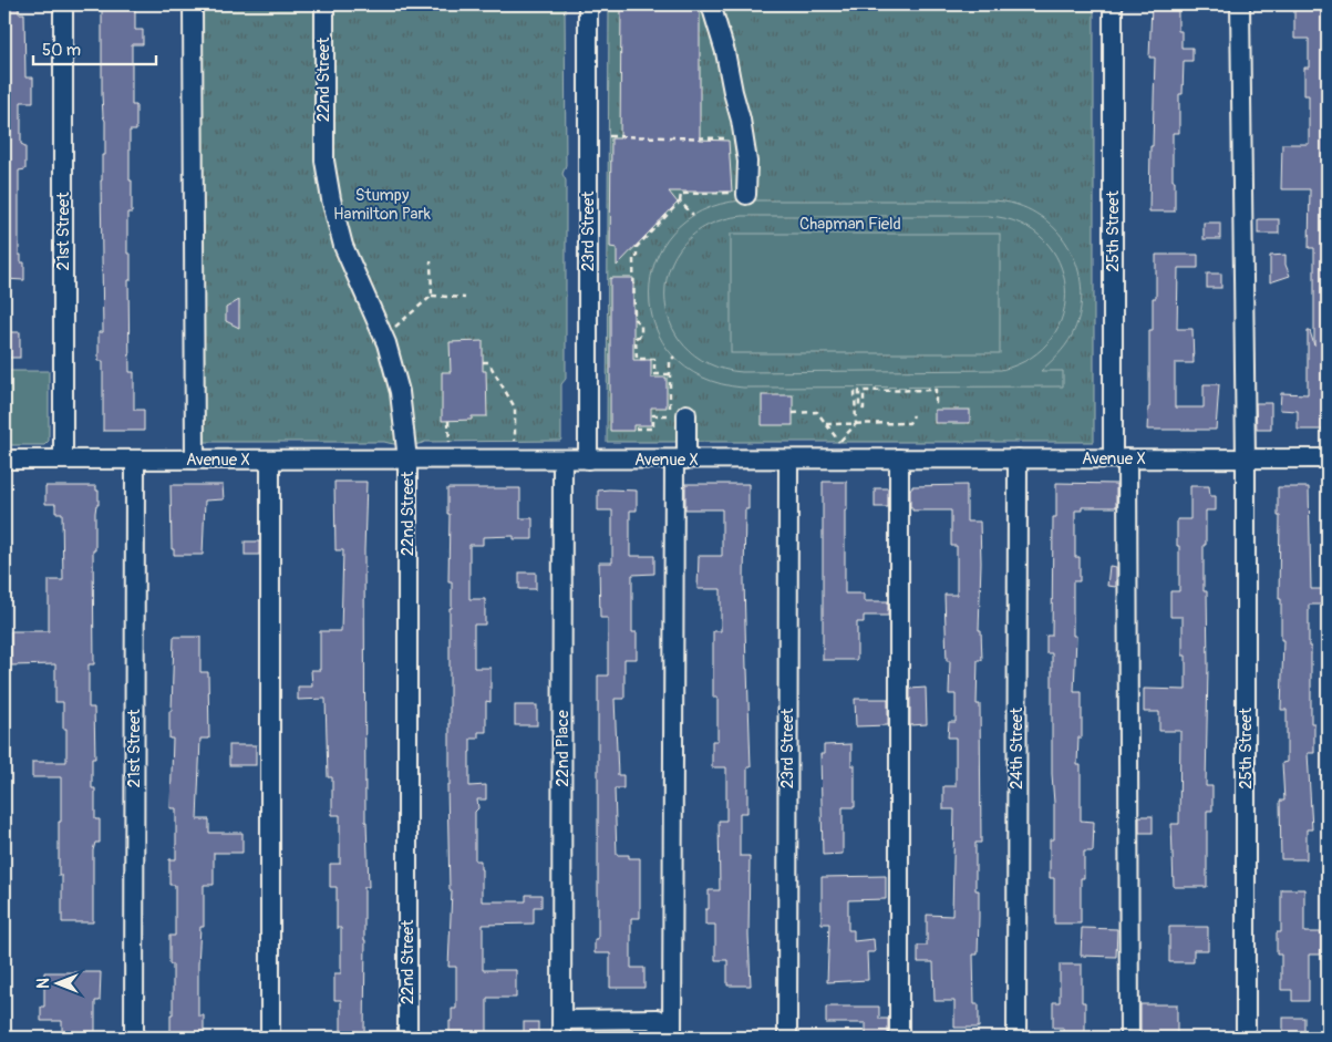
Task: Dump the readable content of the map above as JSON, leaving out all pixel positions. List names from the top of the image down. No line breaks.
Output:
{"streets":{"street":["22nd Street","21st Street","23rd Street","25th Street","Avenue X","22nd Place","24th Street"]},"crossings":[["22nd Street","Avenue X"],["21st Street","Avenue X"],["23rd Street","Avenue X"],["25th Street","Avenue X"],["Avenue X","22nd Place"],["Avenue X","24th Street"]],"parks":["Stumpy Hamilton Park","Chapman Field"],"scale_bar":"50 m","north":"left"}
